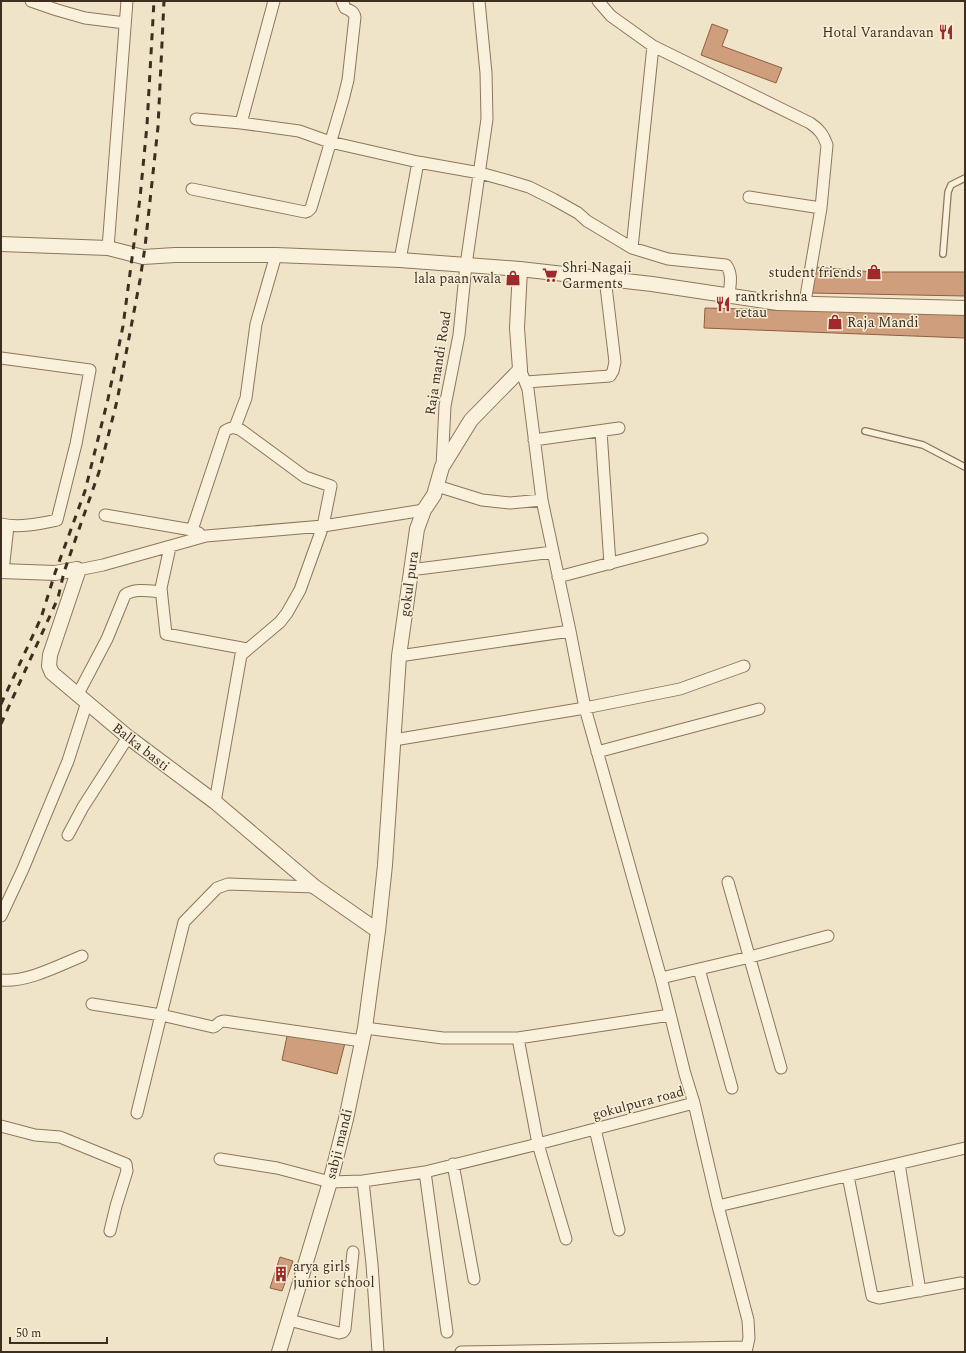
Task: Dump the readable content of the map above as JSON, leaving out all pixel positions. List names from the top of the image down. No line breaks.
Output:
{"streets":{"street":["Raja mandi Road","gokul pura","Balka basti","gokulpura road","sabji mandi"]},"crossings":[["Raja mandi Road","gokul pura"],["gokul pura","Balka basti"],["gokul pura","sabji mandi"],["Balka basti","sabji mandi"],["gokulpura road","sabji mandi"]],"places":{"restaurant":["Hotal Varandavan","rantkrishna retau"],"shop":["student friends","lala paan wala","Raja Mandi"],"supermarket":["Shri Nagaji Garments"],"building":["arya girls junior school"]},"scale_bar":"50 m"}
